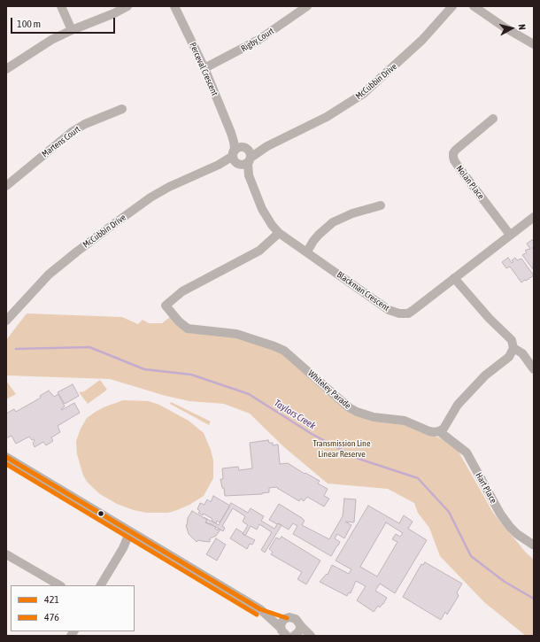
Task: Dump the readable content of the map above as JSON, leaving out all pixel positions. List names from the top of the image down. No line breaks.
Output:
{"streets":{"street":["Rigby Court","Perceval Crescent","McCubbin Drive","Martens Court","Nolan Place","Blackman Crescent","Whiteley Parade","Hart Place"]},"crossings":[["Rigby Court","Perceval Crescent"],["Perceval Crescent","McCubbin Drive"],["Perceval Crescent","Blackman Crescent"],["McCubbin Drive","Blackman Crescent"],["Nolan Place","Blackman Crescent"],["Blackman Crescent","Whiteley Parade"],["Whiteley Parade","Hart Place"]],"water":["Taylors Creek"],"parks":["Transmission Line Linear Reserve"],"lines":["transit line 421","transit line 476"],"legend":["421","476"],"scale_bar":"100 m","north":"right"}
